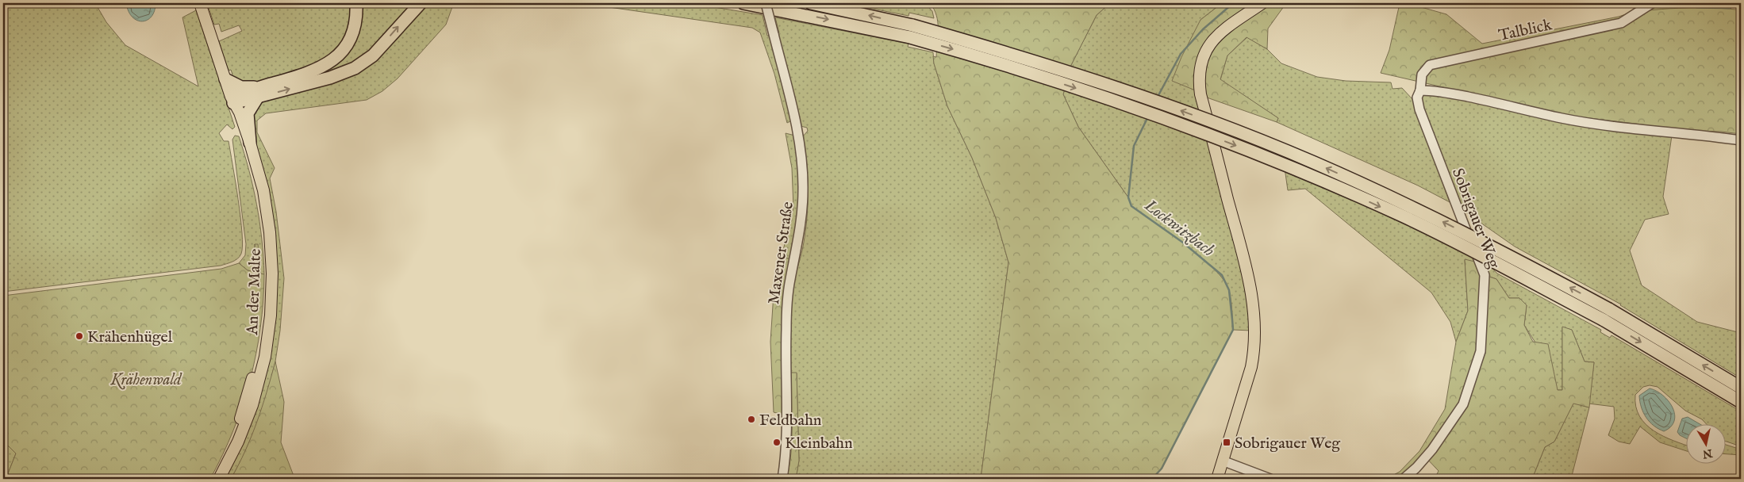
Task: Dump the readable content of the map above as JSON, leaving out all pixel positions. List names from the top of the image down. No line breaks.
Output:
{"streets":{"main road":["An der Malte"],"street":["Talblick","Sobrigauer Weg","Maxener Straße"]},"crossings":[["Talblick","Sobrigauer Weg"]],"water":["Lockwitzbach"],"parks":["Krähenwald"],"places":{"other":["Krähenhügel","Feldbahn","Kleinbahn"],"transit":["Sobrigauer Weg"]},"north":"bottom"}
